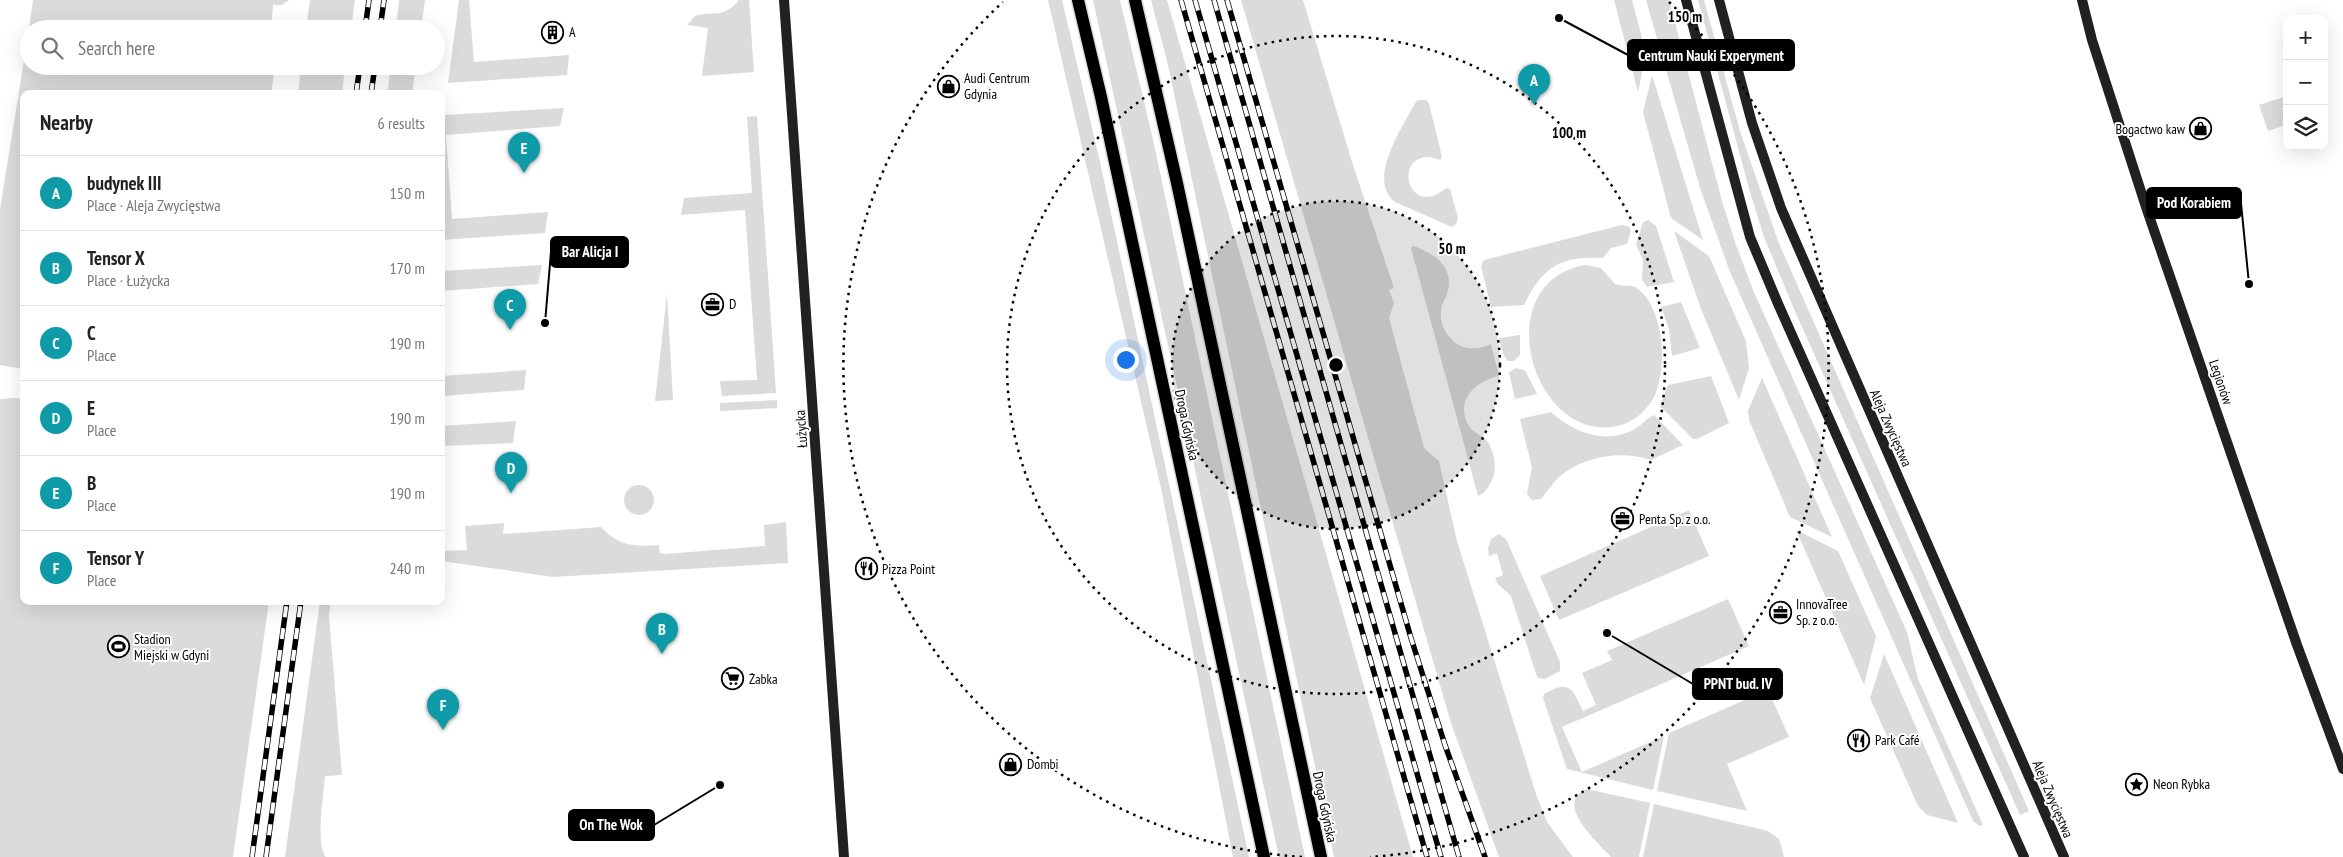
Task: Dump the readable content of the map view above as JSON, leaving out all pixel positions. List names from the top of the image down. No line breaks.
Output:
{"streets":{"main road":["Legionów","Droga Gdyńska","Aleja Zwycięstwa","Łużycka"]},"places":{"other":["Centrum Nauki Experyment","Pod Korabiem","Bar Alicja I","PPNT bud. IV","On The Wok"],"building":["A"],"shop":["Audi Centrum Gdynia","Bogactwo kaw","Dombi"],"office":["D","Penta Sp. z o.o.","InnovaTree Sp. z o.o."],"restaurant":["Pizza Point","Park Café"],"sports":["Stadion Miejski w Gdyni"],"supermarket":["Żabka"],"place":["Neon Rybka"]},"page":{"map_buttons":["+","−"],"search":"Search here","pins":["A","E","C","D","B","F"],"heading":["Nearby","6 results"],"list":[{"mark":"A","name":"budynek III","note":"Place · Aleja Zwycięstwa","value":"150 m"},{"mark":"B","name":"Tensor X","note":"Place · Łużycka","value":"170 m"},{"mark":"C","name":"C","note":"Place","value":"190 m"},{"mark":"D","name":"E","note":"Place","value":"190 m"},{"mark":"E","name":"B","note":"Place","value":"190 m"},{"mark":"F","name":"Tensor Y","note":"Place","value":"240 m"}]},"rings":["150 m","100 m","50 m"]}
